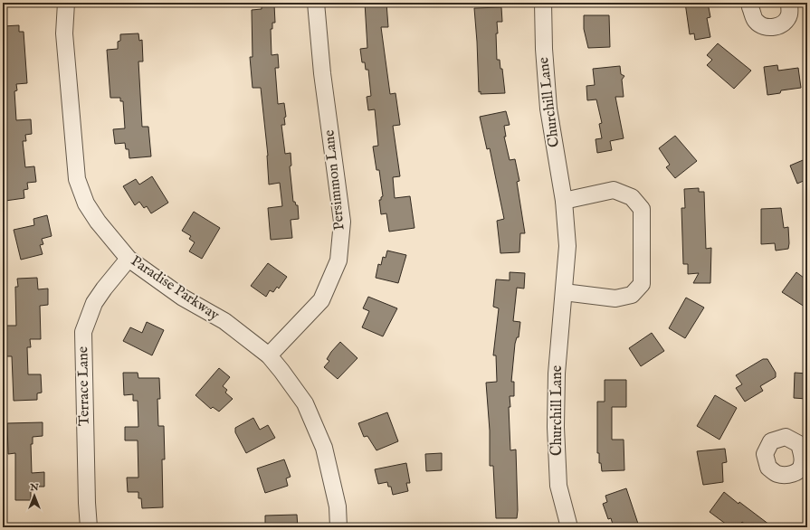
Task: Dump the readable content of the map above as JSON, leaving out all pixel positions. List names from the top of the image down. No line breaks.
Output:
{"streets":{"street":["Churchill Lane","Persimmon Lane","Paradise Parkway","Terrace Lane"]},"crossings":[["Persimmon Lane","Paradise Parkway"],["Paradise Parkway","Terrace Lane"]],"north":"top"}
